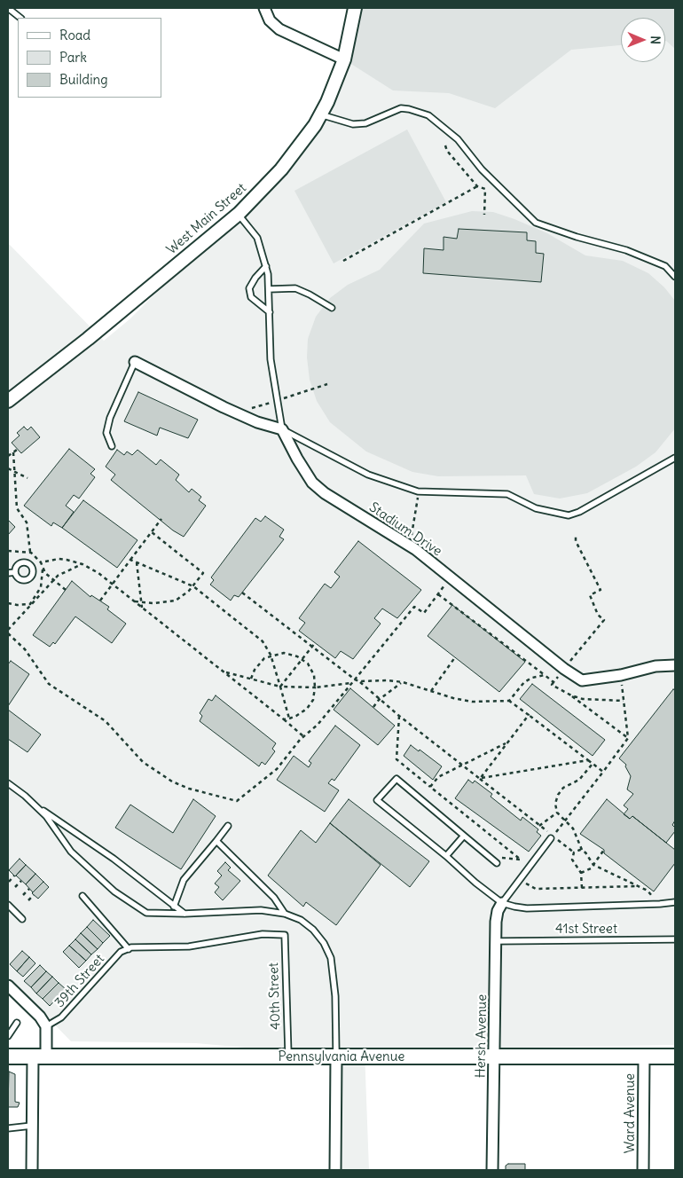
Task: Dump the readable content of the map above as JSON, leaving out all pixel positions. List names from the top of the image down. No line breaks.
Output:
{"streets":{"main road":["Pennsylvania Avenue"],"street":["West Main Street","Stadium Drive","Hersh Avenue","Ward Avenue"],"lane":["41st Street","39th Street","40th Street"]},"crossings":[["41st Street","Hersh Avenue"],["39th Street","40th Street"],["40th Street","Pennsylvania Avenue"],["Hersh Avenue","Pennsylvania Avenue"],["Pennsylvania Avenue","Ward Avenue"]],"legend":["Road","Park","Building"],"north":"right"}
